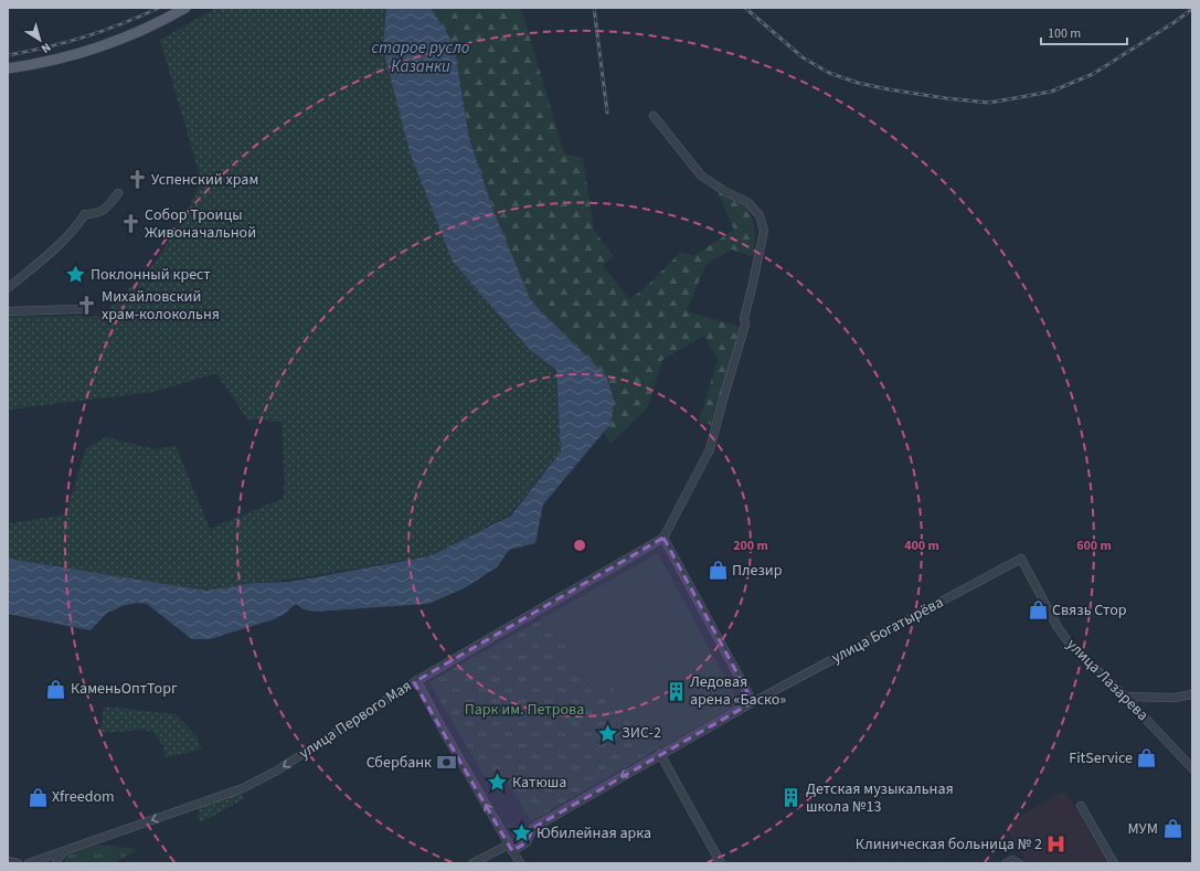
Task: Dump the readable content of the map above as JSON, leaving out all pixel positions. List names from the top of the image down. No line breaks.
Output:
{"streets":{"street":["улица Богатырёва","улица Лазарева","улица Первого Мая"]},"crossings":[["улица Богатырёва","улица Лазарева"]],"one_way":["улица Первого Мая"],"water":["старое русло Казанки"],"parks":["Парк им. Петрова"],"places":{"church":["Успенский храм","Собор Троицы Живоначальной","Михайловский храм-колокольня"],"place":["Поклонный крест","ЗИС-2","Катюша","Юбилейная арка"],"shop":["Плезир","Связь Стор","КаменьОптТорг","FitService","Xfreedom","МУМ"],"building":["Ледовая арена «Баско»","Детская музыкальная школа №13"],"bank":["Сбербанк"],"hospital":["Клиническая больница № 2"]},"scale_bar":"100 m","north":"bottom right","rings":["200 m","400 m","600 m"]}
